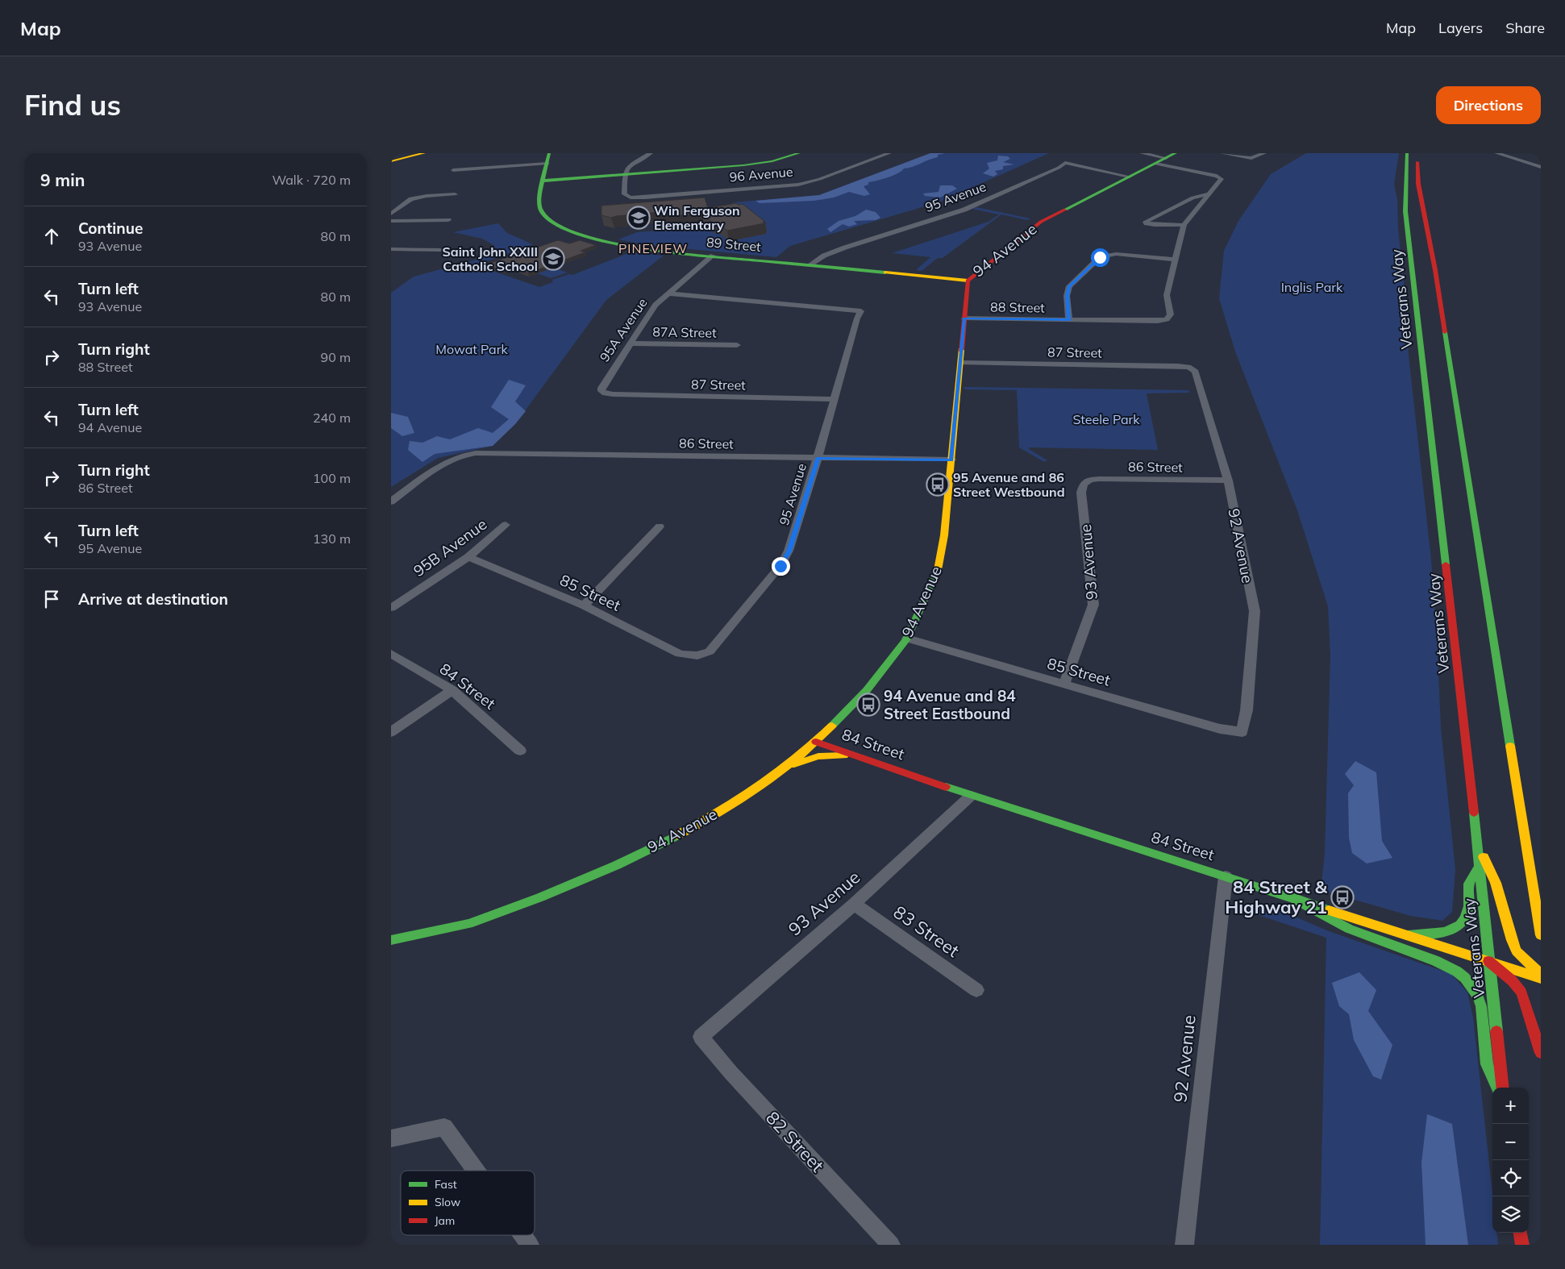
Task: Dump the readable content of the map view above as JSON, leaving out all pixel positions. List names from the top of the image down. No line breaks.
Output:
{"streets":{"street":["96 Avenue","95 Avenue","89 Street","94 Avenue","Veterans Way","88 Street","95A Avenue","87A Street","87 Street","86 Street","92 Avenue","95B Avenue","93 Avenue","85 Street","84 Street","83 Street","82 Street"]},"crossings":[["95 Avenue","89 Street"],["95 Avenue","94 Avenue"],["95 Avenue","95A Avenue"],["95 Avenue","87 Street"],["95 Avenue","86 Street"],["95 Avenue","85 Street"],["89 Street","94 Avenue"],["89 Street","95A Avenue"],["94 Avenue","88 Street"],["94 Avenue","87 Street"],["94 Avenue","86 Street"],["94 Avenue","85 Street"],["94 Avenue","84 Street"],["Veterans Way","84 Street"],["95A Avenue","87A Street"],["95A Avenue","87 Street"],["87 Street","92 Avenue"],["86 Street","92 Avenue"],["86 Street","93 Avenue"],["92 Avenue","85 Street"],["92 Avenue","84 Street"],["95B Avenue","85 Street"],["93 Avenue","85 Street"],["93 Avenue","84 Street"],["93 Avenue","83 Street"],["93 Avenue","82 Street"]],"districts":["PINEVIEW"],"parks":["Inglis Park","Mowat Park","Steele Park"],"places":{"school or university":["Win Ferguson Elementary","Saint John XXIII Catholic School"],"bus stop":["95 Avenue and 86 Street Westbound","94 Avenue and 84 Street Eastbound","84 Street & Highway 21"]},"legend":["Fast","Slow","Jam"],"page":{"header":"Map","nav":["Map","Layers","Share"],"buttons":"Directions","title":"Find us","heading":["9 min","Walk · 720 m"],"list":[["Continue","93 Avenue","80 m"],["Turn left","93 Avenue","80 m"],["Turn right","88 Street","90 m"],["Turn left","94 Avenue","240 m"],["Turn right","86 Street","100 m"],["Turn left","95 Avenue","130 m"],"Arrive at destination"],"map_buttons":["+","−"]}}
